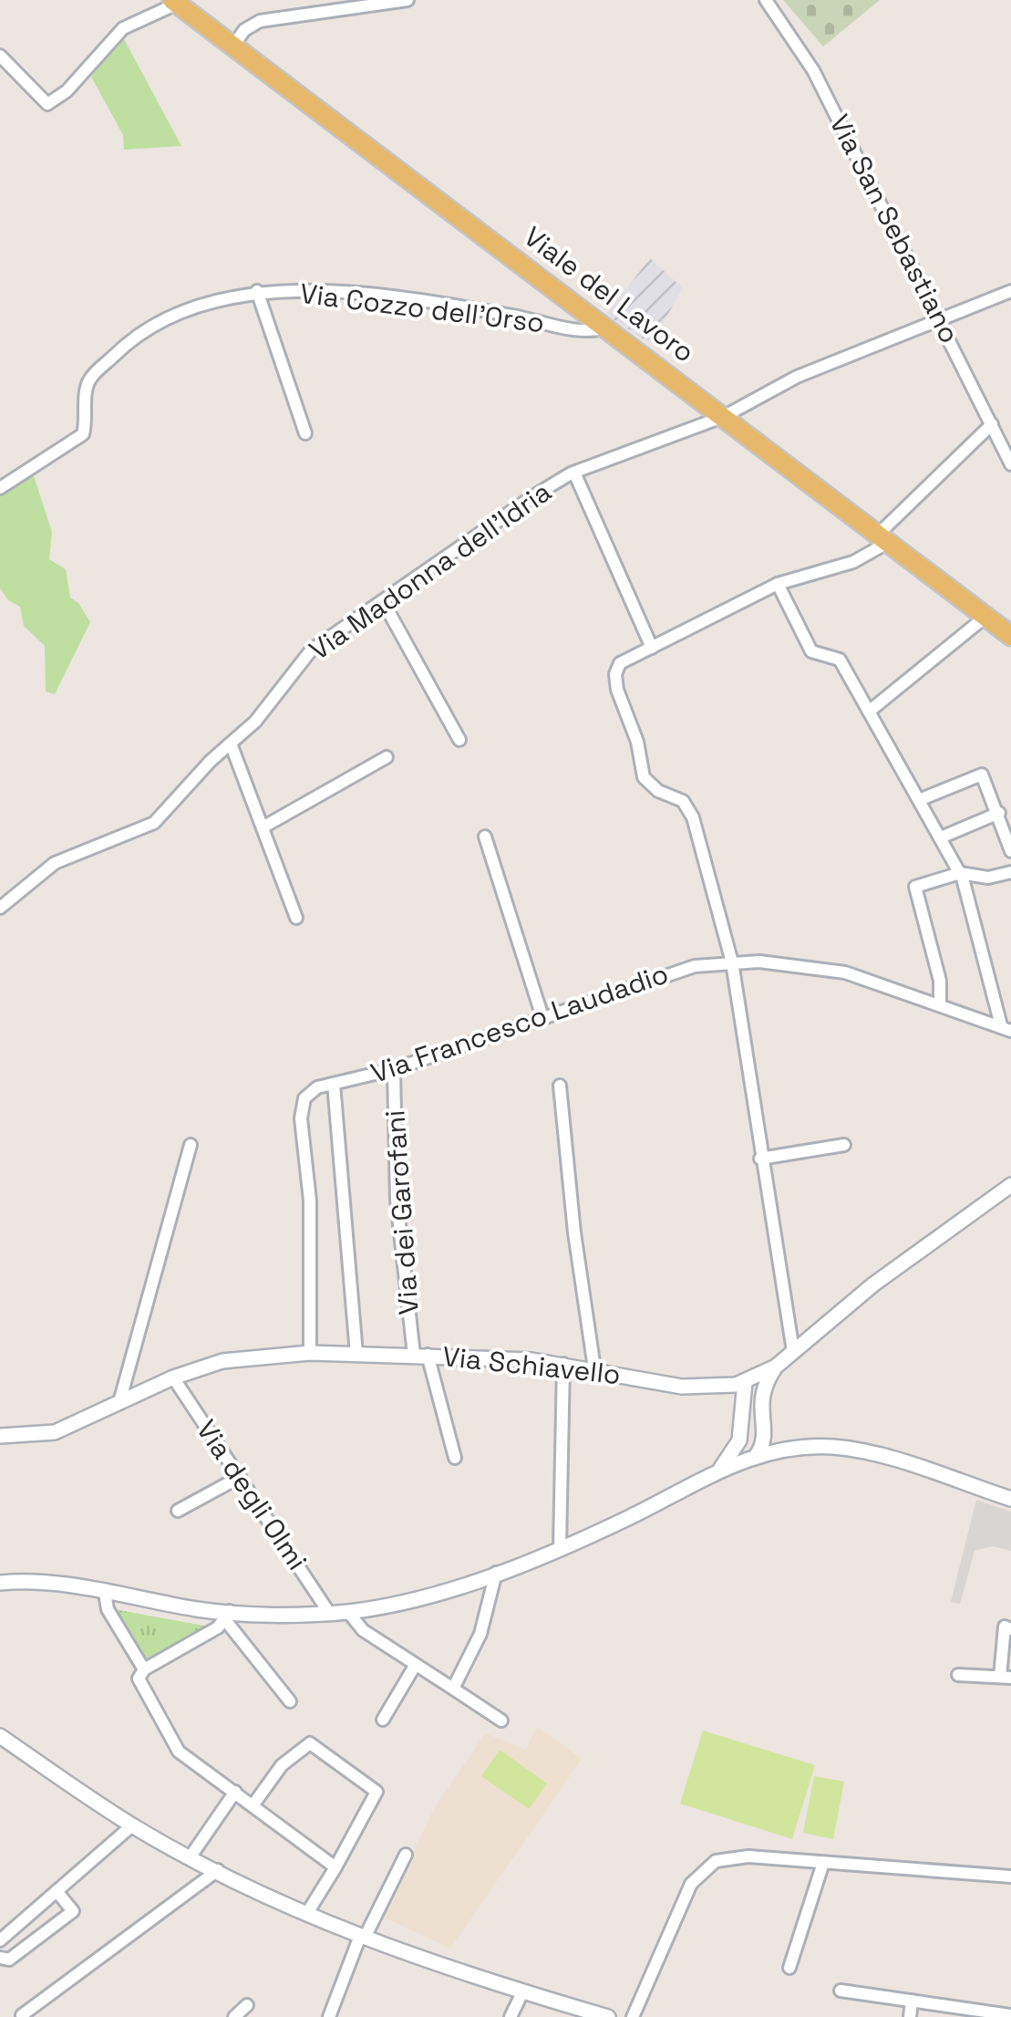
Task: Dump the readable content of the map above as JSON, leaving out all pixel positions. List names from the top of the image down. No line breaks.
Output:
{"streets":{"main road":["Viale del Lavoro"],"street":["Via San Sebastiano","Via Cozzo dell'Orso","Via Madonna dell'Idria","Via Francesco Laudadio","Via dei Garofani","Via Schiavello","Via degli Olmi"]},"crossings":[["Via San Sebastiano","Via Madonna dell'Idria"],["Viale del Lavoro","Via Cozzo dell'Orso"],["Viale del Lavoro","Via Madonna dell'Idria"],["Via Francesco Laudadio","Via dei Garofani"],["Via Francesco Laudadio","Via Schiavello"],["Via dei Garofani","Via Schiavello"],["Via Schiavello","Via degli Olmi"]]}
